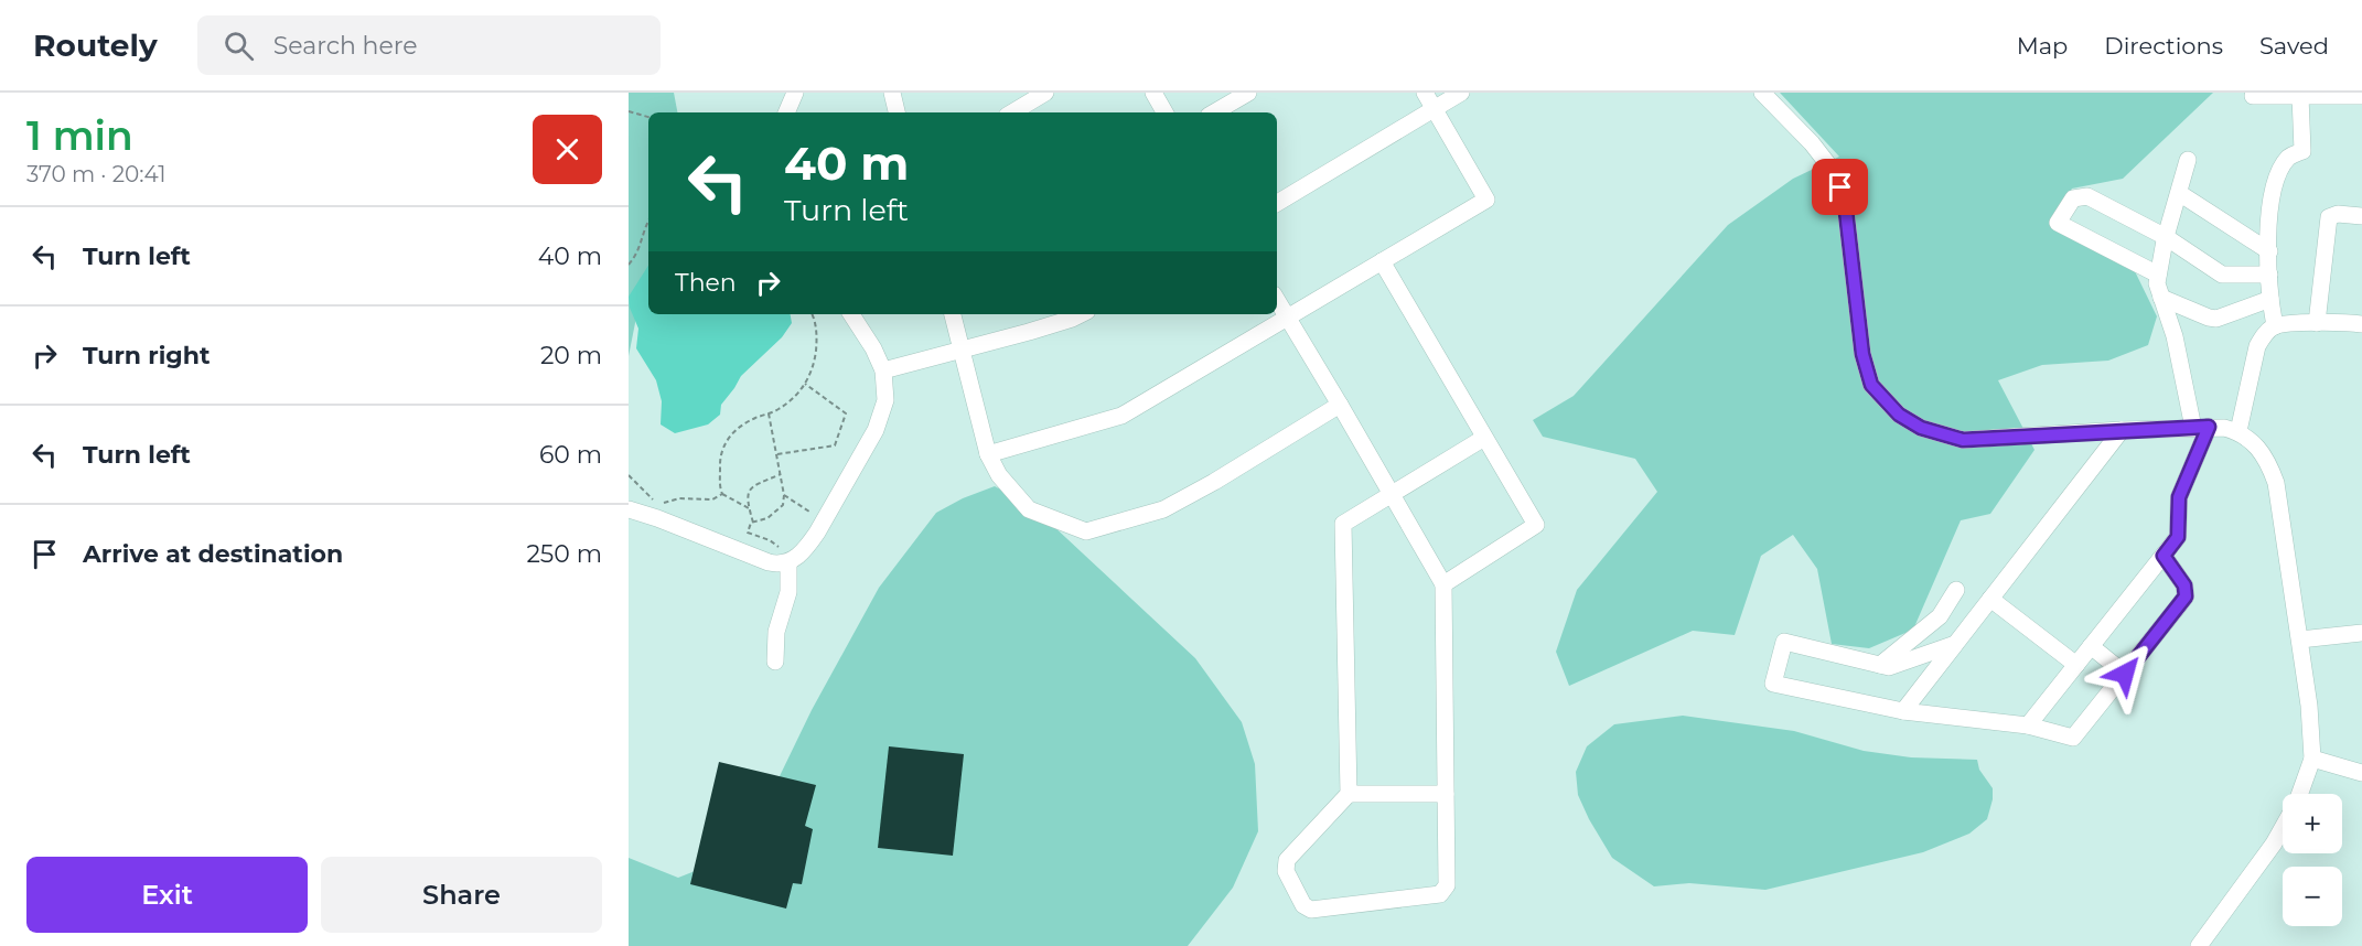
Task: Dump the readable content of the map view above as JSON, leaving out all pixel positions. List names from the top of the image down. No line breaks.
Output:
{"page":{"header":"Routely","search":"Search here","nav":["Map","Directions","Saved"],"heading":["1 min","370 m · 20:41"],"turn":["40 m","Turn left"],"list":[{"name":"Turn left","value":"40 m"},{"name":"Turn right","value":"20 m"},{"name":"Turn left","value":"60 m"},{"name":"Arrive at destination","value":"250 m"}],"then":"Then","map_buttons":["+","−"],"buttons":["Exit","Share"]}}
